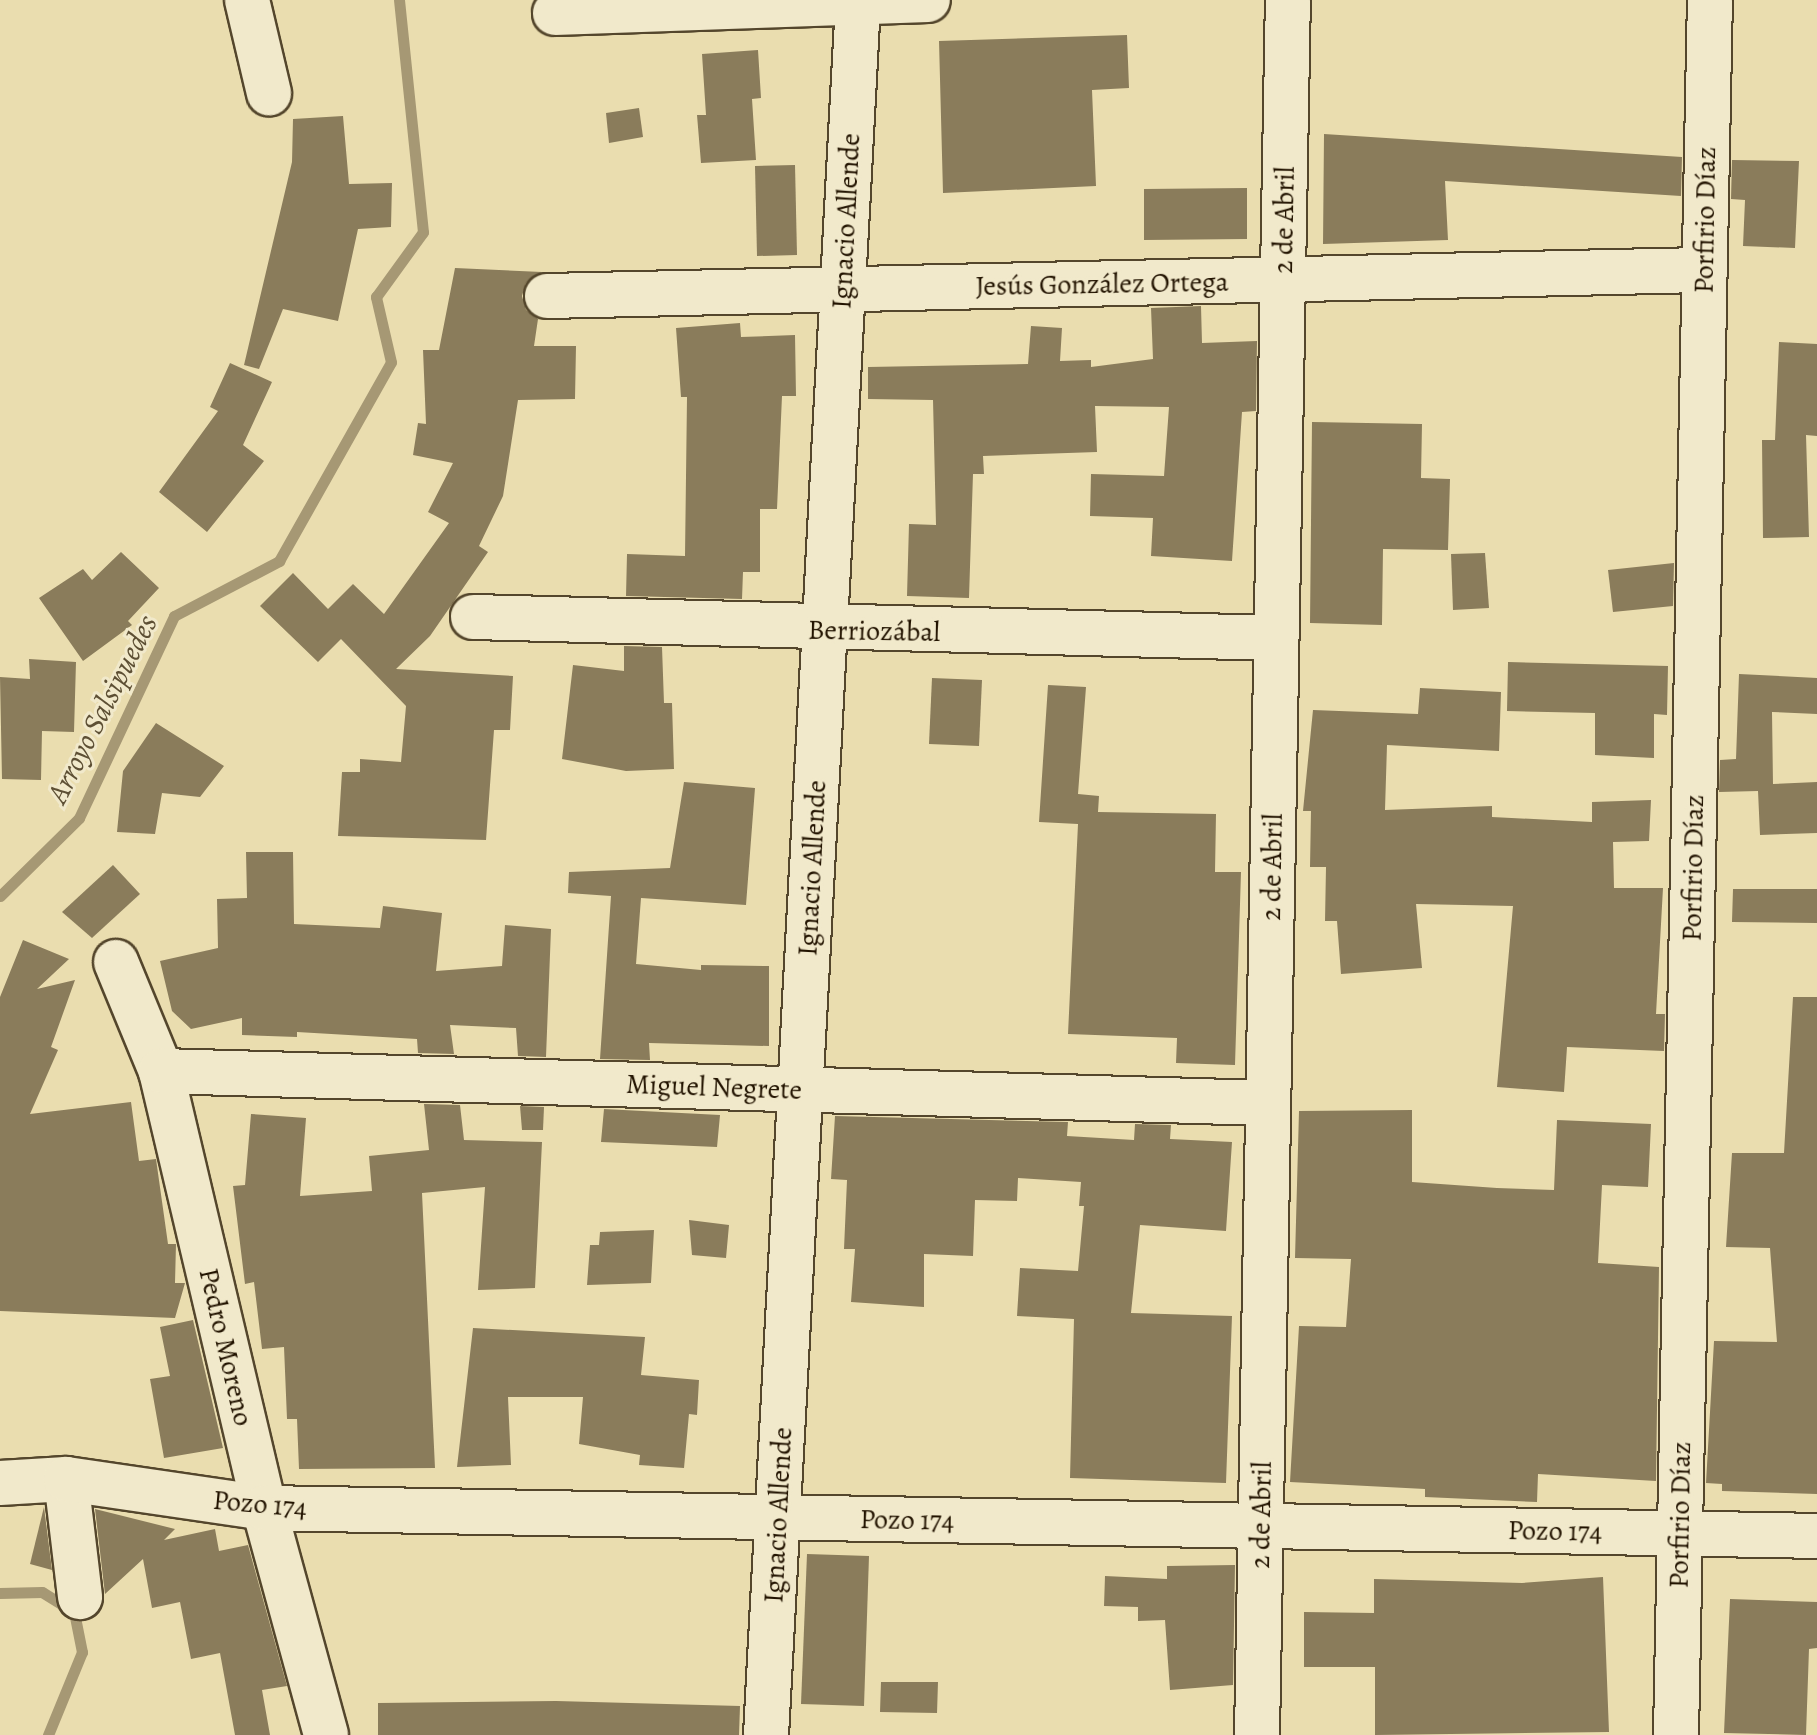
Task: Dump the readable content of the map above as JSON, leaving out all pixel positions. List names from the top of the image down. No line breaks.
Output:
{"streets":{"street":["2 de Abril","Porfirio Díaz","Ignacio Allende","Jesús González Ortega","Berriozábal","Miguel Negrete","Pedro Moreno","Pozo 174"]},"crossings":[["2 de Abril","Jesús González Ortega"],["2 de Abril","Berriozábal"],["2 de Abril","Miguel Negrete"],["2 de Abril","Pozo 174"],["Porfirio Díaz","Jesús González Ortega"],["Porfirio Díaz","Pozo 174"],["Ignacio Allende","Jesús González Ortega"],["Ignacio Allende","Berriozábal"],["Ignacio Allende","Miguel Negrete"],["Ignacio Allende","Pozo 174"],["Miguel Negrete","Pedro Moreno"],["Pedro Moreno","Pozo 174"]],"water":["Arroyo Salsipuedes"]}
